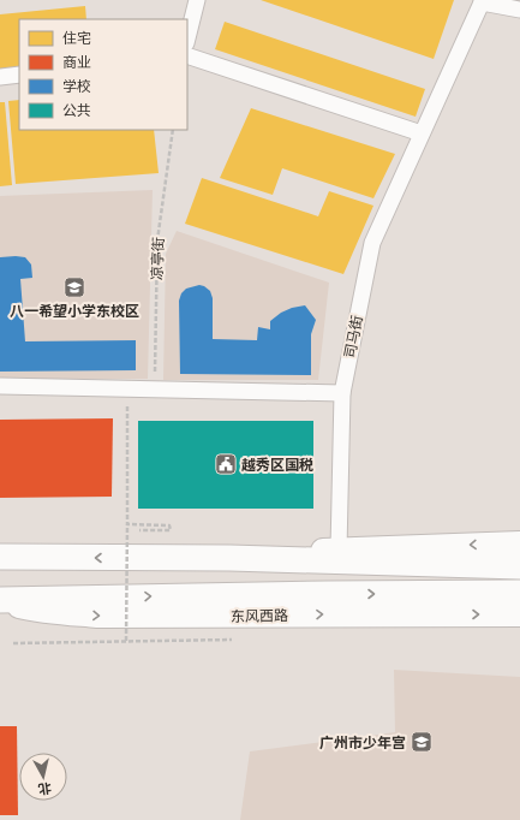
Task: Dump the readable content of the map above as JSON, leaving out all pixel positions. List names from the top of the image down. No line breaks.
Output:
{"streets":{"highway":["东风西路"],"street":["司马街"],"path":["凉亭街"]},"places":{"school or university":["八一希望小学东校区","广州市少年宫"],"public building":["越秀区国税"]},"legend":["住宅","商业","学校","公共"],"north":"bottom"}
